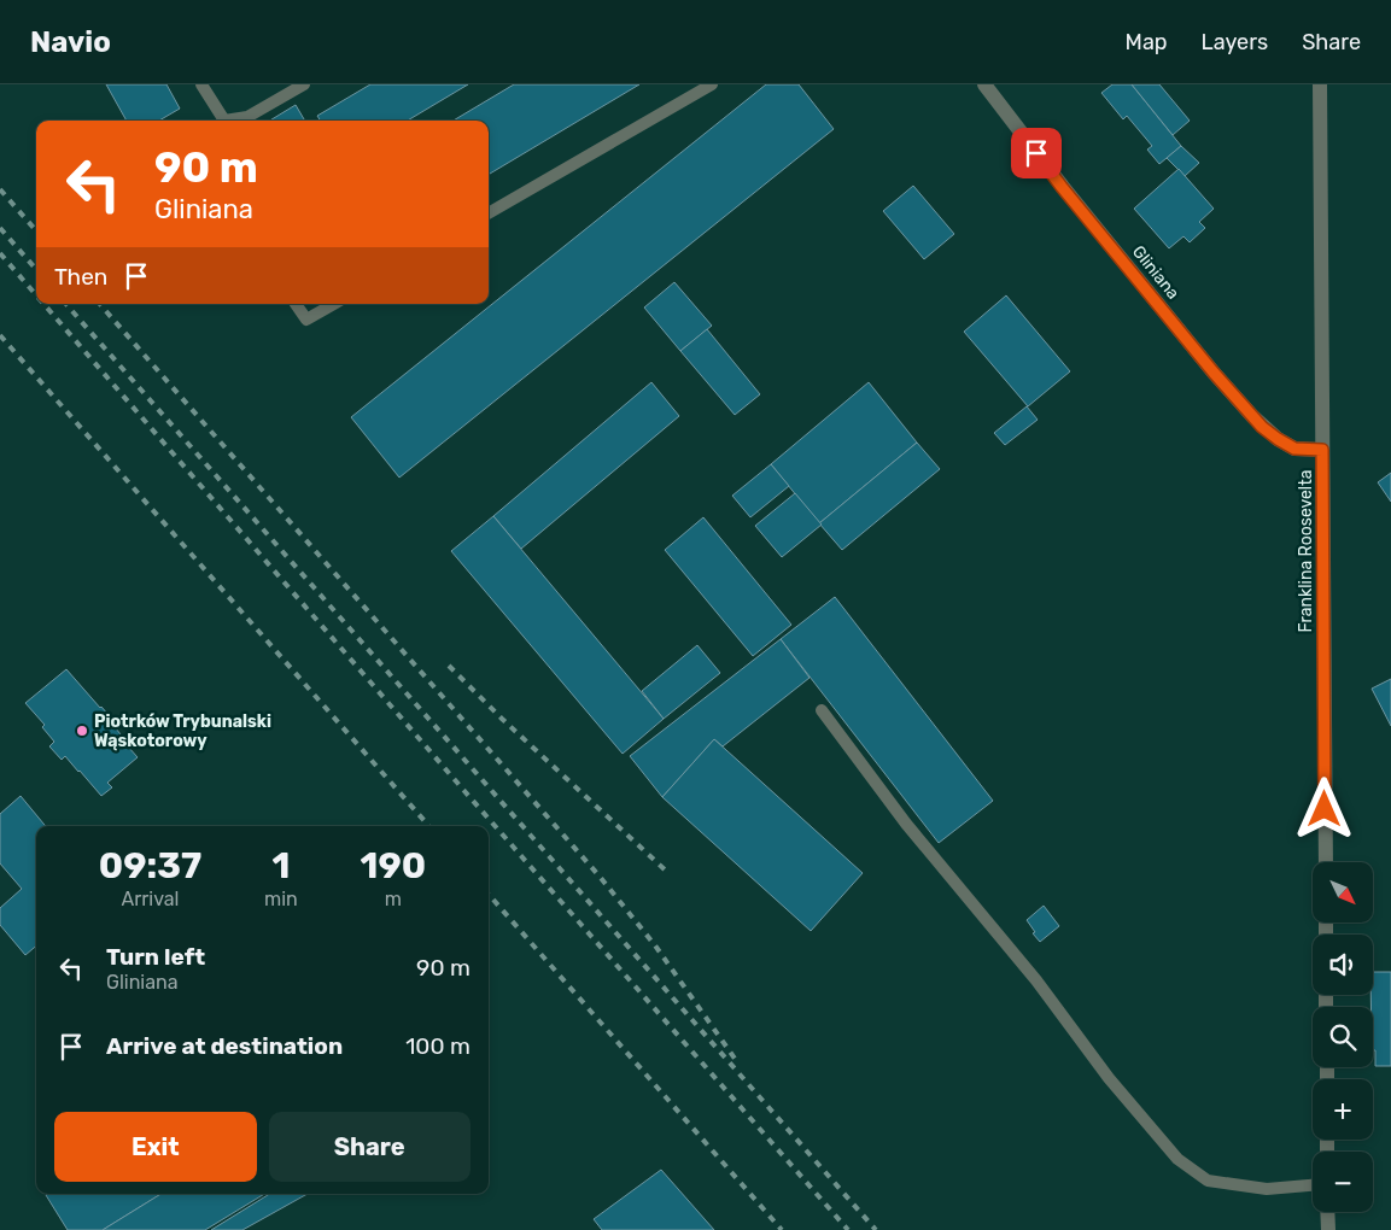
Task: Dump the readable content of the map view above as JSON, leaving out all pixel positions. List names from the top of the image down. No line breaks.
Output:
{"streets":{"street":["Gliniana","Franklina Roosevelta"]},"crossings":[["Gliniana","Franklina Roosevelta"]],"places":["Piotrków Trybunalski Wąskotorowy"],"north":"bottom right","page":{"header":"Navio","nav":["Map","Layers","Share"],"turn":["90 m","Gliniana"],"then":"Then","eta":["09:37","Arrival","1","min","190","m"],"map_buttons":["+","−"],"list":[{"name":"Turn left","note":"Gliniana","value":"90 m"},{"name":"Arrive at destination","value":"100 m"}],"buttons":["Exit","Share"]}}
